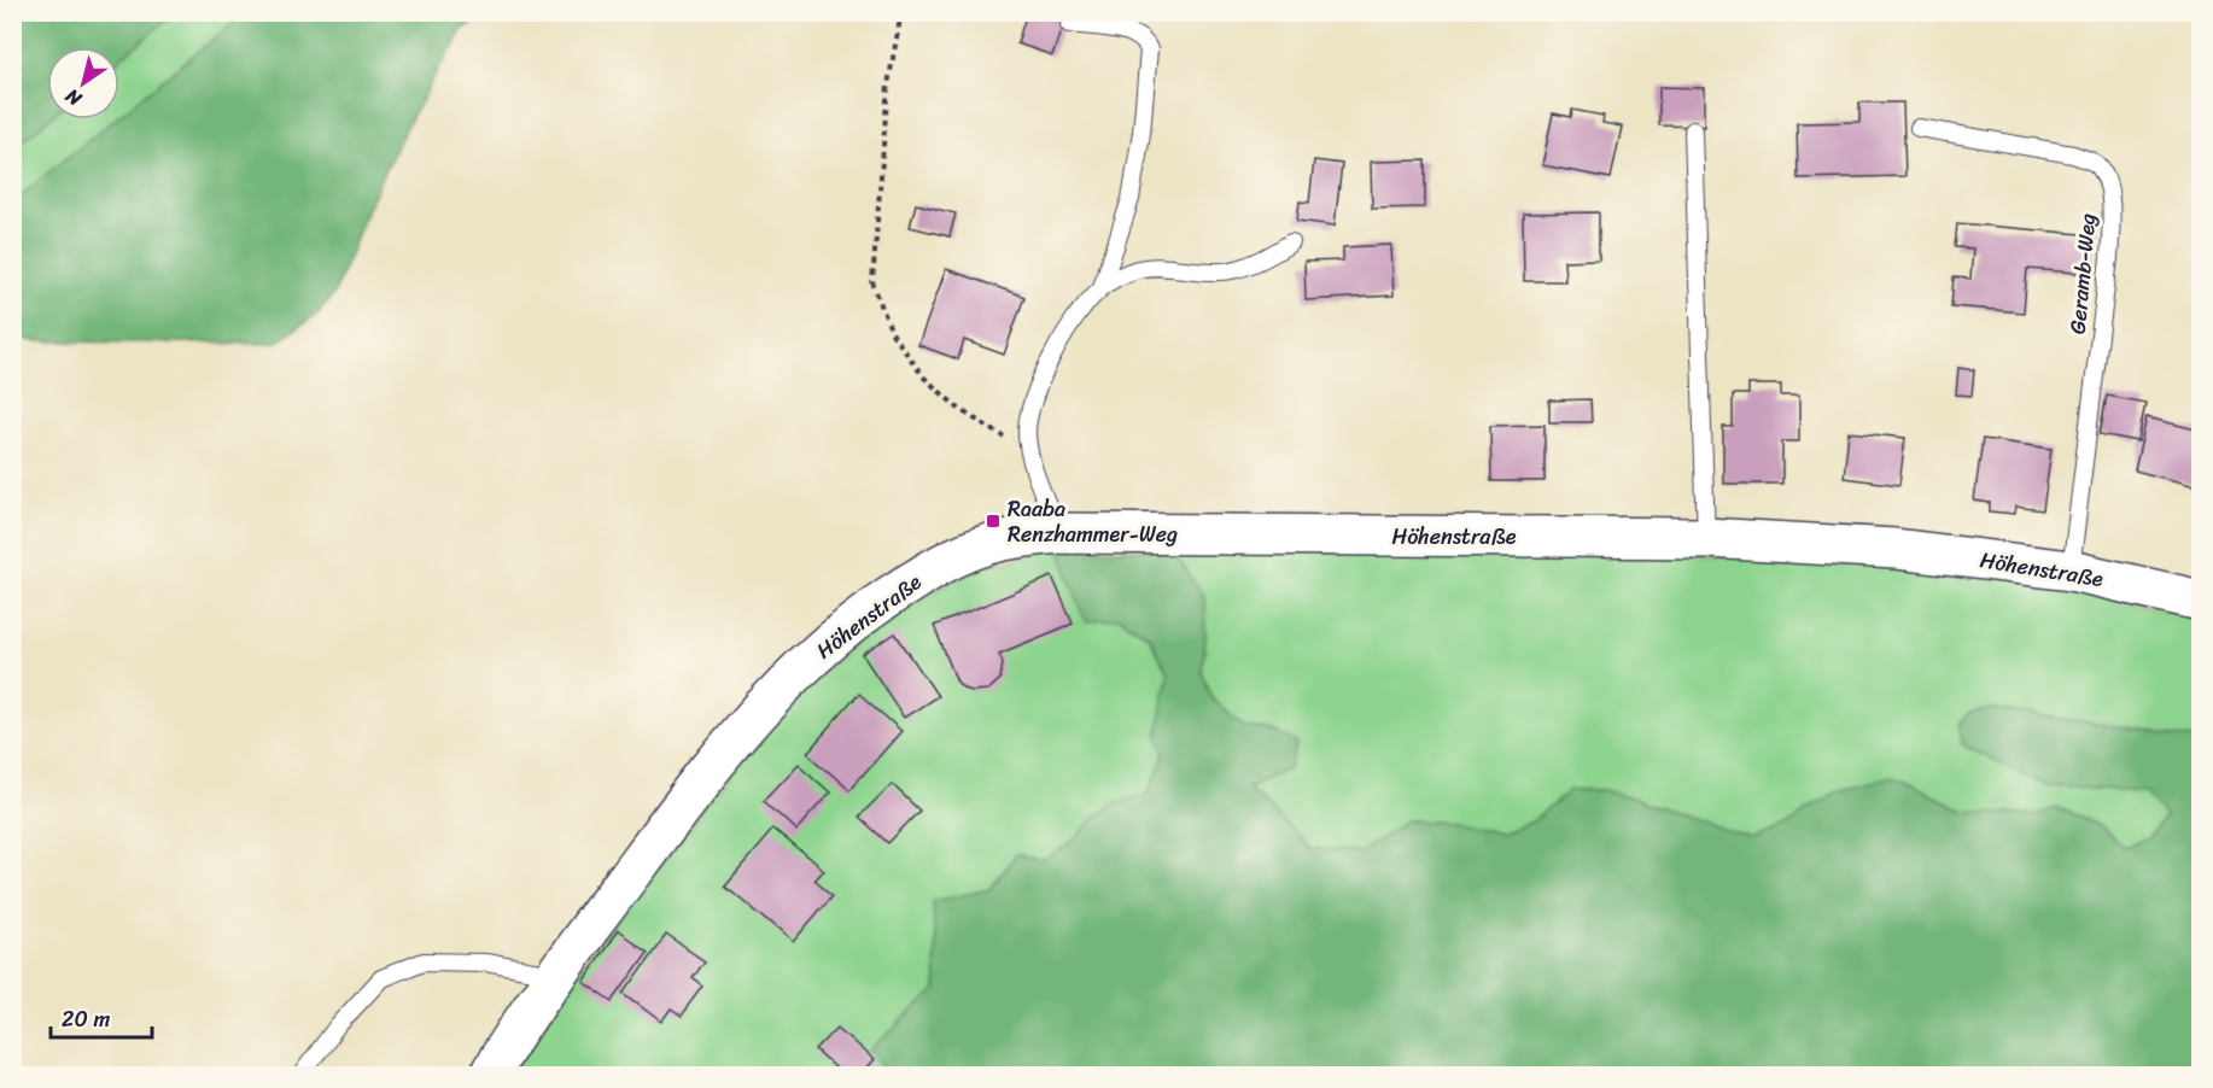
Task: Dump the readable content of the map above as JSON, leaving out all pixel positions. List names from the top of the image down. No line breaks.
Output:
{"streets":{"street":["Höhenstraße"],"lane":["Geramb-Weg"]},"crossings":[["Geramb-Weg","Höhenstraße"]],"places":{"transit":["Raaba Renzhammer-Weg"]},"scale_bar":"20 m","north":"bottom left"}
